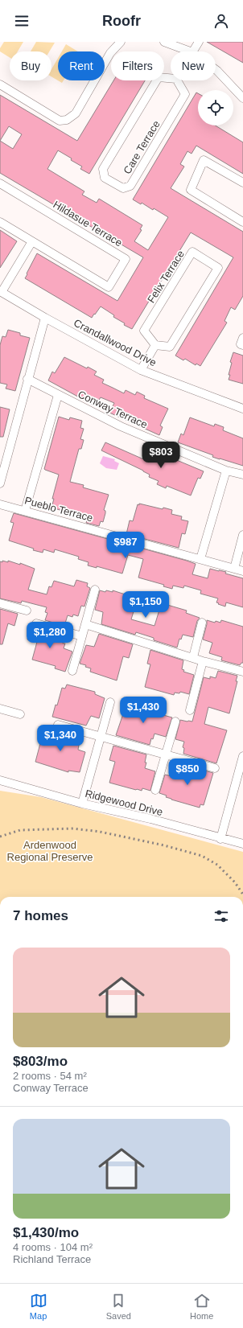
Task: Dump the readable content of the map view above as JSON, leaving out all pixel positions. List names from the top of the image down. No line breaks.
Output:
{"streets":{"street":["Care Terrace","Hildasue Terrace","Felix Terrace","Crandallwood Drive","Conway Terrace","Pueblo Terrace","Ridgewood Drive"]},"parks":["Ardenwood Regional Preserve"],"page":{"header":"Roofr","chip":["Buy","Rent","Filters","New"],"price":["$803","$987","$1,150","$1,280","$1,430","$1,340","$850"],"heading":"7 homes","list":[{"name":"$803/mo","note":"2 rooms · 54 m² · Conway Terrace"},{"name":"$1,430/mo","note":"4 rooms · 104 m² · Richland Terrace"}],"tabs":["Map","Saved","Home"]}}
